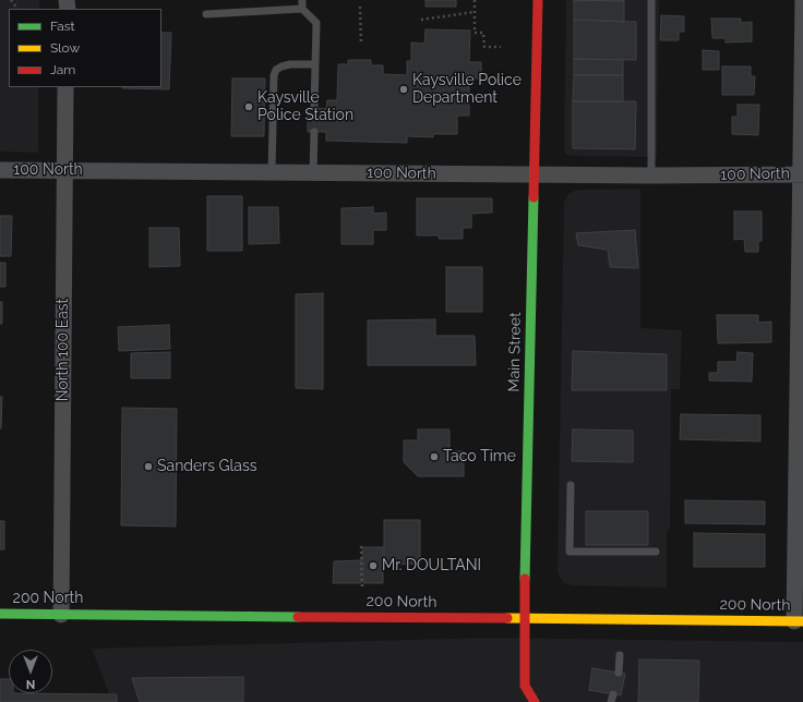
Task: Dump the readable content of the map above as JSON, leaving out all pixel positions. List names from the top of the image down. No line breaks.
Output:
{"streets":{"main road":["Main Street","200 North"],"street":["100 North","North 100 East"]},"crossings":[["100 North","North 100 East"],["100 North","Main Street"],["North 100 East","200 North"],["Main Street","200 North"]],"places":["Kaysville Police Department","Kaysville Police Station","Taco Time","Sanders Glass","Mr. DOULTANI"],"legend":["Fast","Slow","Jam"],"north":"bottom"}
